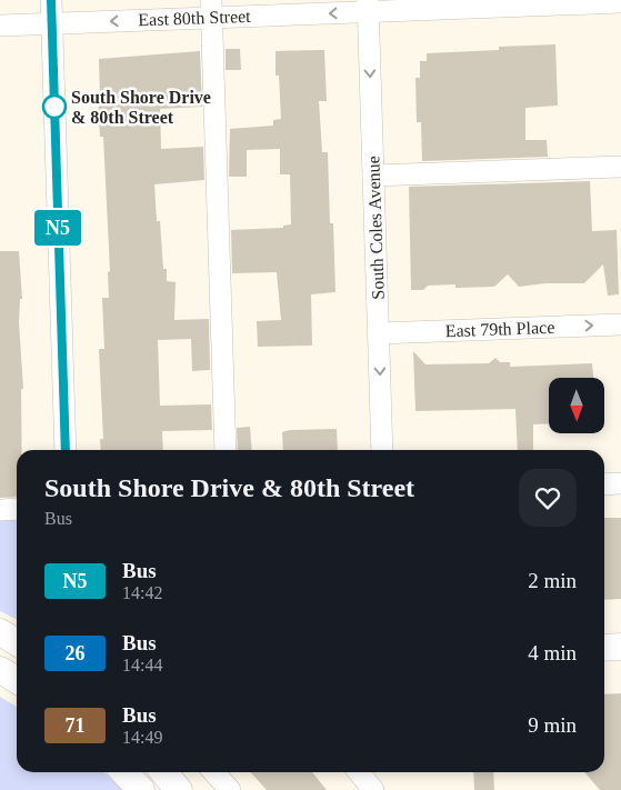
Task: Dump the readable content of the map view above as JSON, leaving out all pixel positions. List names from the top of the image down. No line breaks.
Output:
{"streets":{"street":["East 80th Street","South Coles Avenue","East 79th Place"]},"crossings":[["East 80th Street","South Coles Avenue"],["South Coles Avenue","East 79th Place"]],"one_way":["East 80th Street"],"places":["South Shore Drive & 80th Street"],"lines":["bus line N5"],"north":"bottom","page":{"on_map":"N5","heading":["South Shore Drive & 80th Street","Bus"],"list":[{"mark":"N5","name":"Bus","note":"14:42","value":"2 min"},{"mark":"26","name":"Bus","note":"14:44","value":"4 min"},{"mark":"71","name":"Bus","note":"14:49","value":"9 min"}]}}
